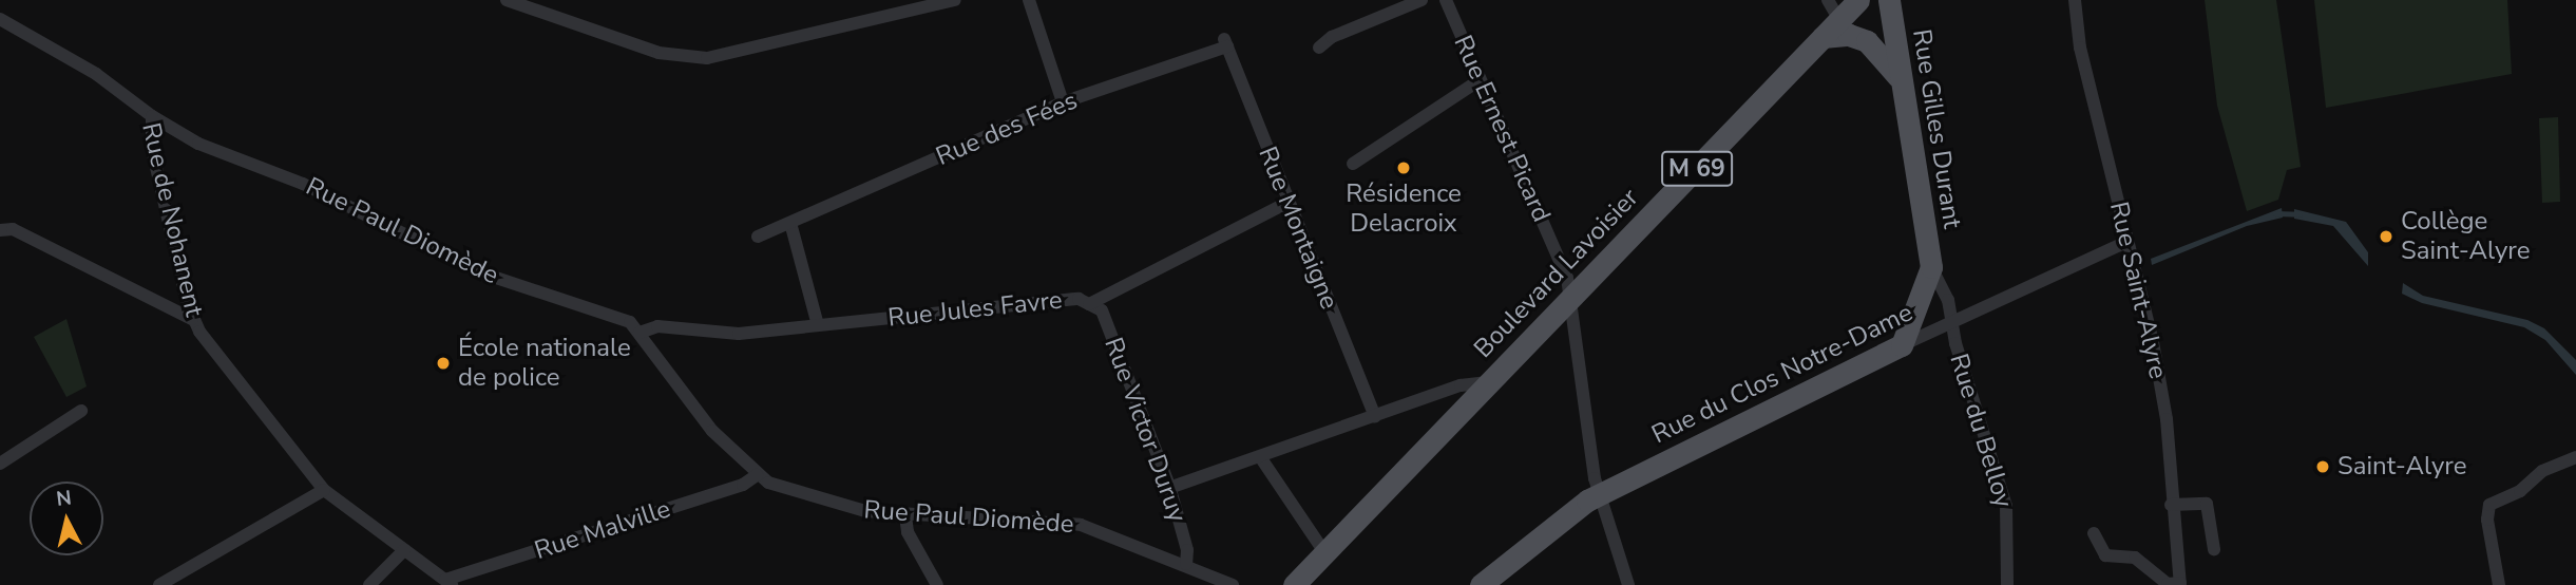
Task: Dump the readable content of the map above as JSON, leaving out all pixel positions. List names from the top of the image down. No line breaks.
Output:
{"streets":{"main road":["Rue Gilles Durant","M 69","Boulevard Lavoisier","Rue du Clos Notre-Dame"],"street":["Rue des Fées","Rue Ernest Picard","Rue de Nohanent","Rue Montaigne","Rue Paul Diomède","Rue Saint-Alyre","Rue Jules Favre","Rue Victor Duruy","Rue du Belloy","Rue Malville"]},"crossings":[["Rue des Fées","Rue Montaigne"],["Rue Ernest Picard","Boulevard Lavoisier"],["Rue Ernest Picard","Rue du Clos Notre-Dame"],["Rue Gilles Durant","Rue du Clos Notre-Dame"],["Rue Gilles Durant","Rue du Belloy"],["Rue de Nohanent","Rue Paul Diomède"],["Rue de Nohanent","Rue Malville"],["Rue Montaigne","Rue Jules Favre"],["Rue Paul Diomède","Rue Jules Favre"],["Rue Paul Diomède","Rue Victor Duruy"],["Rue Paul Diomède","Rue Malville"],["Rue Saint-Alyre","Rue du Clos Notre-Dame"],["Rue Jules Favre","Rue Victor Duruy"],["Rue du Clos Notre-Dame","Rue du Belloy"]],"places":["Résidence Delacroix","Collège Saint-Alyre","École nationale de police","Saint-Alyre"],"north":"top"}
